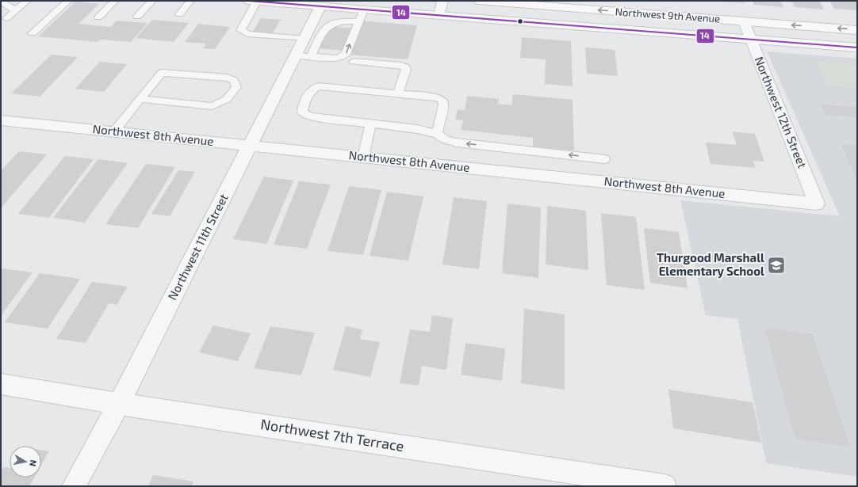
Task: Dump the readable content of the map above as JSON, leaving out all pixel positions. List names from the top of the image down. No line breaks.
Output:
{"streets":{"main road":["Northwest 9th Avenue"],"street":["Northwest 12th Street","Northwest 8th Avenue","Northwest 11th Street","Northwest 7th Terrace"]},"crossings":[["Northwest 9th Avenue","Northwest 12th Street"],["Northwest 9th Avenue","Northwest 11th Street"],["Northwest 12th Street","Northwest 8th Avenue"],["Northwest 8th Avenue","Northwest 11th Street"],["Northwest 11th Street","Northwest 7th Terrace"]],"places":{"school or university":["Thurgood Marshall Elementary School"]},"lines":["transit line 14"],"north":"right"}
